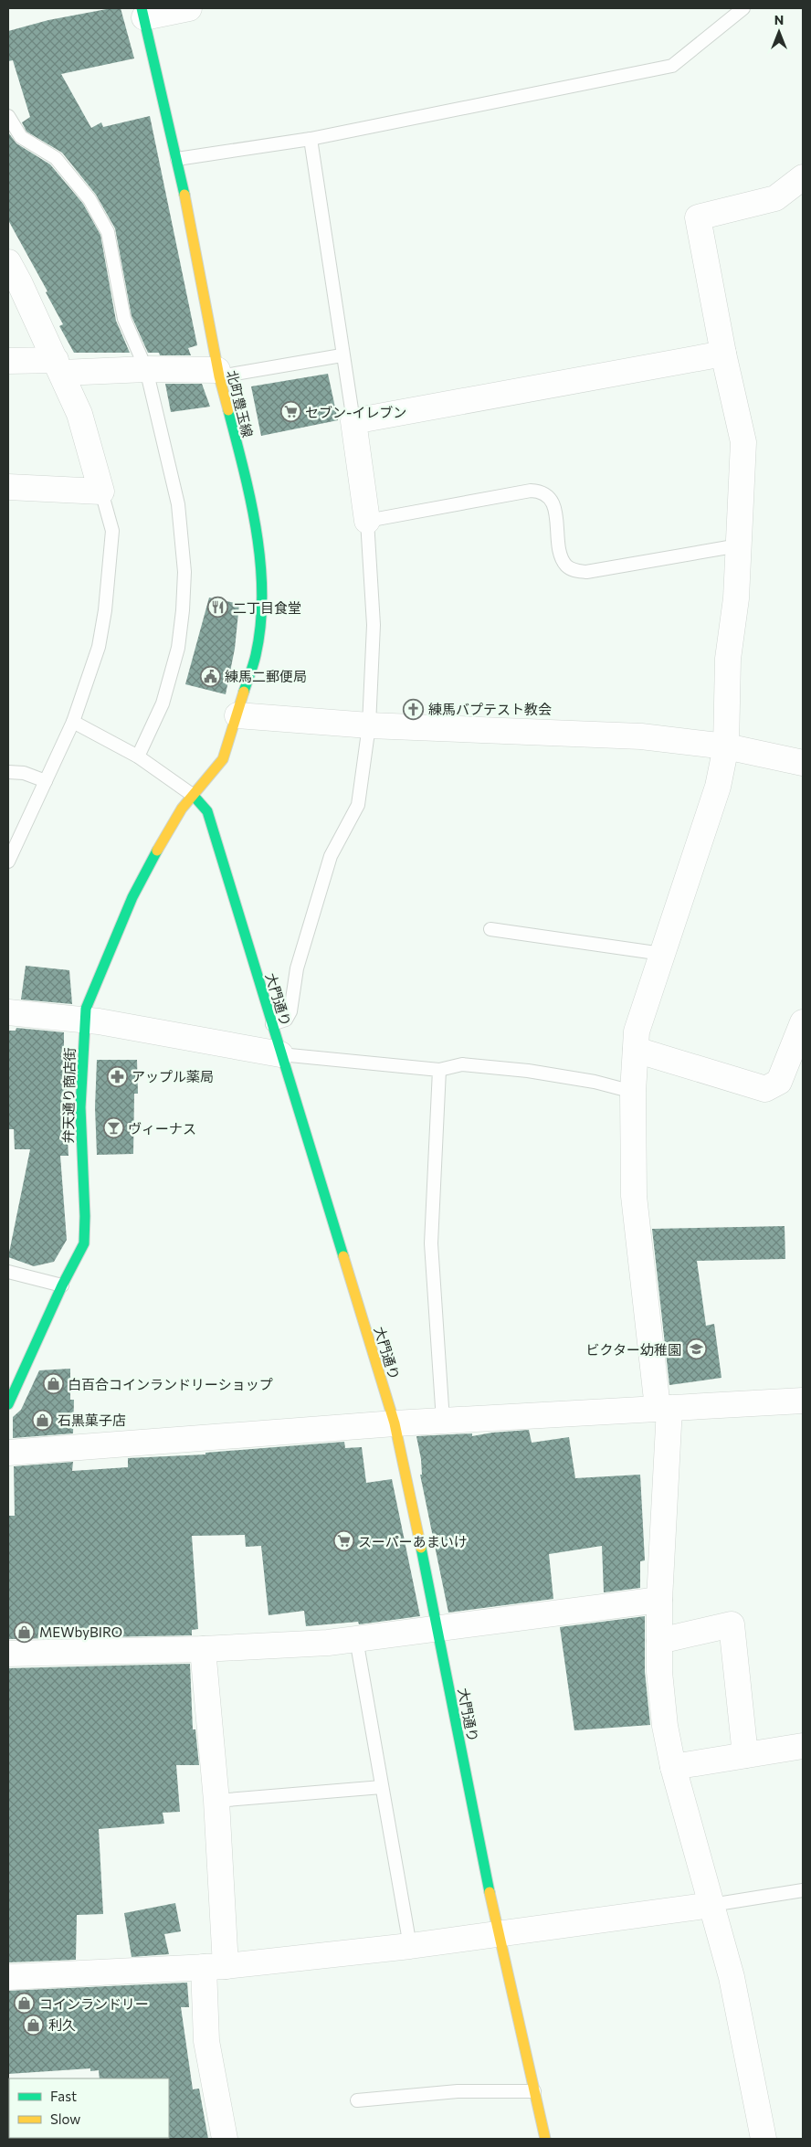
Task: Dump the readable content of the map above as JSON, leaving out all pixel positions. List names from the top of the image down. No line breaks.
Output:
{"streets":{"main road":["北町豊玉線","大門通り","弁天通り商店街"]},"crossings":[["北町豊玉線","大門通り"],["北町豊玉線","弁天通り商店街"],["大門通り","弁天通り商店街"]],"places":{"supermarket":["セブン-イレブン","スーパーあまいけ"],"restaurant":["二丁目食堂"],"public building":["練馬二郵便局"],"church":["練馬バプテスト教会"],"pharmacy":["アップル薬局"],"bar":["ヴィーナス"],"school or university":["ビクター幼稚園"],"shop":["白百合コインランドリーショップ","石黒菓子店","MEWbyBIRO","コインランドリー","利久"]},"legend":["Fast","Slow"],"north":"top"}
